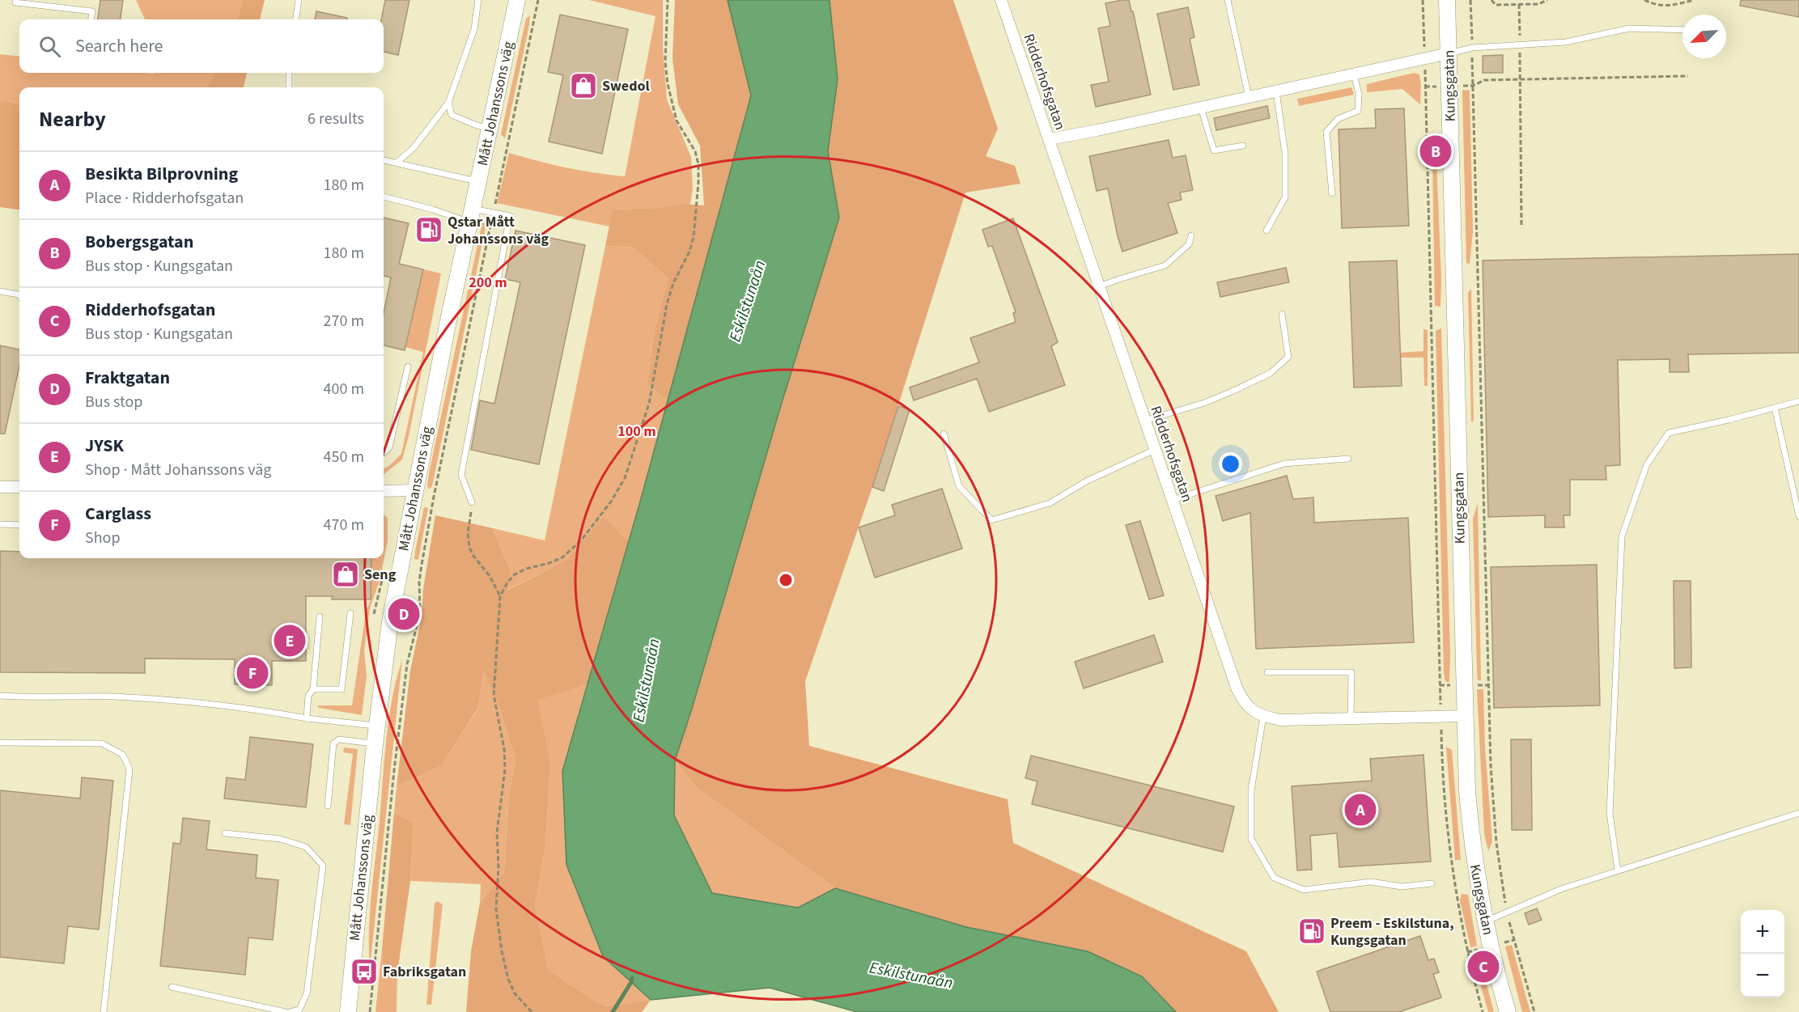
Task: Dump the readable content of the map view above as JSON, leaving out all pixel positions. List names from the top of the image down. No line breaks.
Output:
{"streets":{"street":["Ridderhofsgatan","Kungsgatan","Mått Johanssons väg"]},"crossings":[["Ridderhofsgatan","Kungsgatan"]],"water":["Eskilstunaån"],"places":{"shop":["Swedol","Seng"],"fuel station":["Qstar Mått Johanssons väg","Preem - Eskilstuna, Kungsgatan"],"bus stop":["Fabriksgatan"]},"north":"bottom left","page":{"search":"Search here","heading":["Nearby","6 results"],"pins":["B","D","E","F","A","C"],"list":[{"mark":"A","name":"Besikta Bilprovning","note":"Place · Ridderhofsgatan","value":"180 m"},{"mark":"B","name":"Bobergsgatan","note":"Bus stop · Kungsgatan","value":"180 m"},{"mark":"C","name":"Ridderhofsgatan","note":"Bus stop · Kungsgatan","value":"270 m"},{"mark":"D","name":"Fraktgatan","note":"Bus stop","value":"400 m"},{"mark":"E","name":"JYSK","note":"Shop · Mått Johanssons väg","value":"450 m"},{"mark":"F","name":"Carglass","note":"Shop","value":"470 m"}],"map_buttons":["+","−"]},"rings":["200 m","100 m"]}
